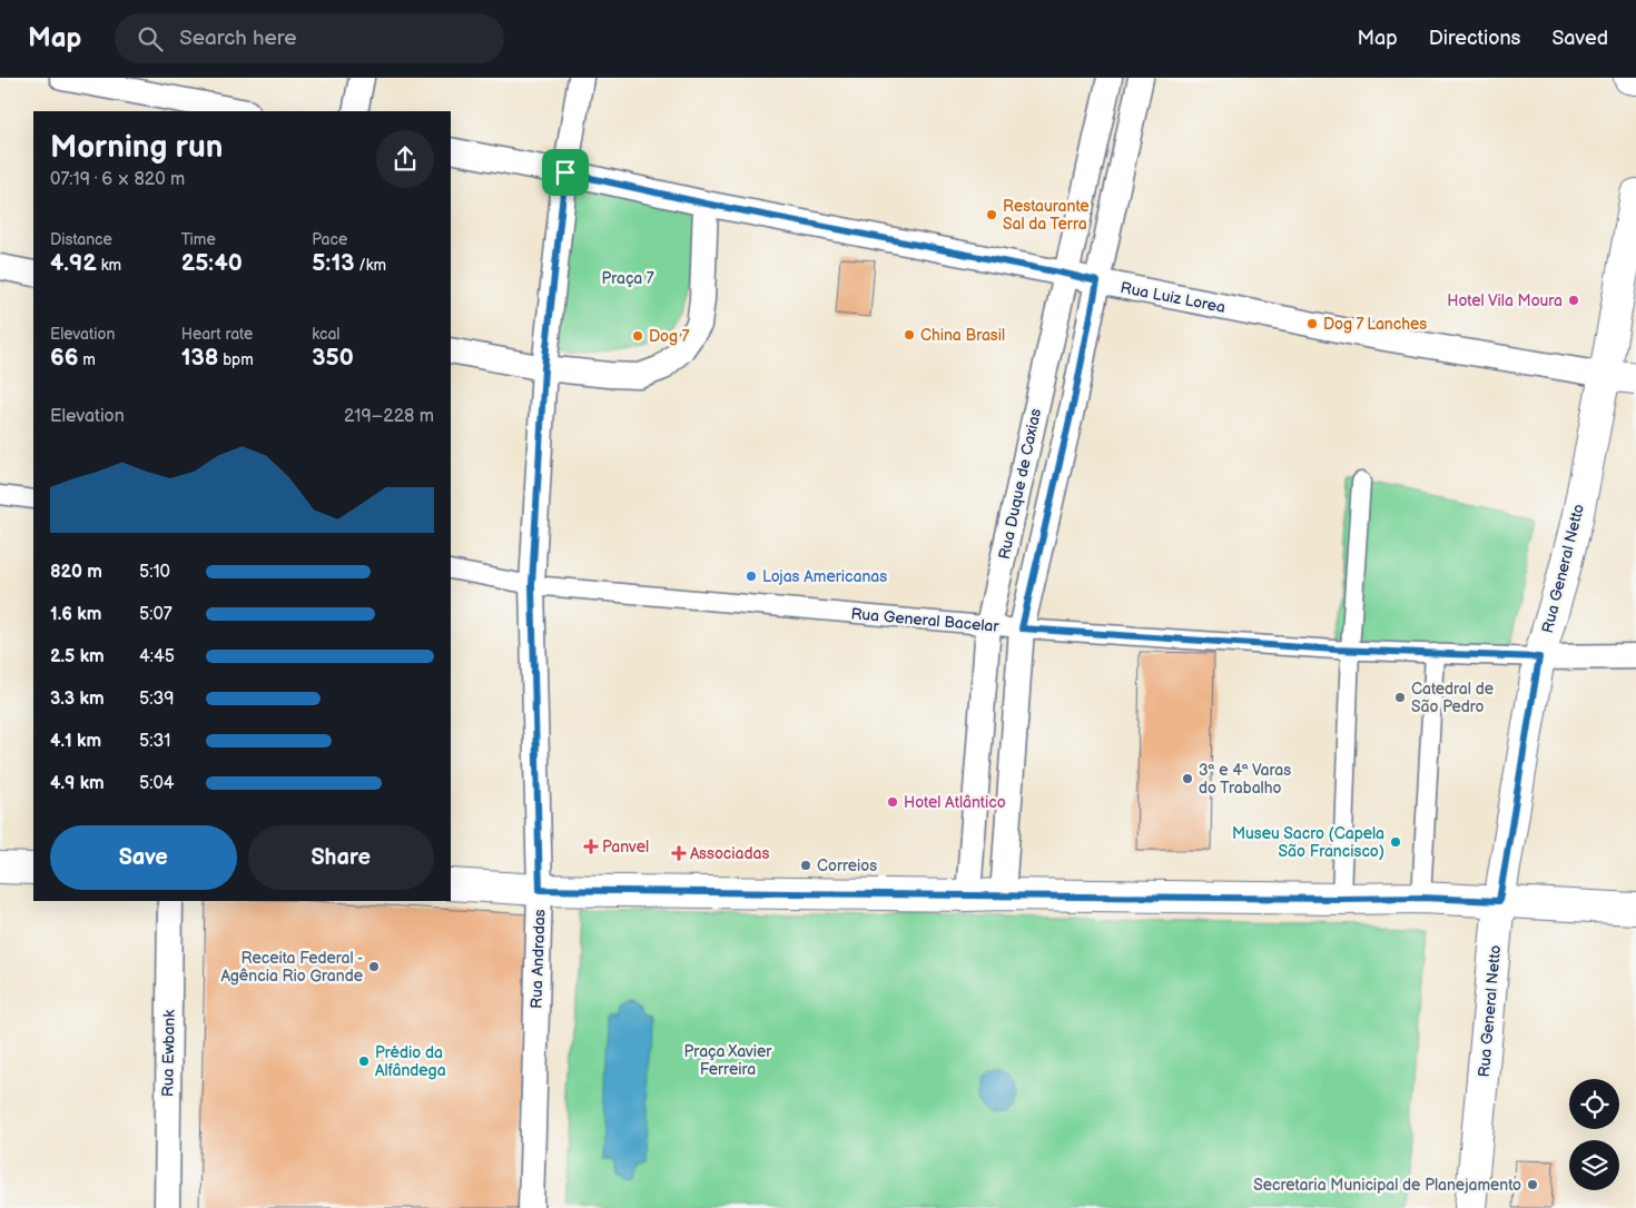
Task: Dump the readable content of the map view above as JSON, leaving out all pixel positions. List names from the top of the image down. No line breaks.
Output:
{"streets":{"main road":["Rua Luiz Lorea","Rua General Netto"],"street":["Rua Duque de Caxias","Rua General Bacelar","Rua Andradas","Rua Ewbank"]},"crossings":[["Rua Luiz Lorea","Rua Duque de Caxias"],["Rua Luiz Lorea","Rua General Netto"],["Rua Luiz Lorea","Rua Andradas"],["Rua Duque de Caxias","Rua General Bacelar"],["Rua General Netto","Rua General Bacelar"],["Rua General Bacelar","Rua Andradas"]],"parks":["Praça 7","Praça Xavier Ferreira"],"places":{"other":["Restaurante Sal da Terra","Hotel Vila Moura","Dog 7 Lanches","China Brasil","Dog 7","Lojas Americanas","Catedral de São Pedro","3ª e 4ª Varas do Trabalho","Hotel Atlântico","Museu Sacro (Capela São Francisco)","Correios","Receita Federal - Agência Rio Grande","Prédio da Alfândega","Secretaria Municipal de Planejamento"],"health":["Panvel","Associadas"]},"page":{"header":"Map","search":"Search here","nav":["Map","Directions","Saved"],"heading":["Morning run","07:19 · 6 × 820 m"],"stats":[["Distance","4.92 km"],["Time","25:40"],["Pace","5:13 /km"],["Elevation","66 m"],["Heart rate","138 bpm"],["kcal","350"]],"chart":["Elevation","219–228 m"],"list":[{"name":"820 m","note":"5:10"},{"name":"1.6 km","note":"5:07"},{"name":"2.5 km","note":"4:45"},{"name":"3.3 km","note":"5:39"},{"name":"4.1 km","note":"5:31"},{"name":"4.9 km","note":"5:04"}],"buttons":["Save","Share"]}}
